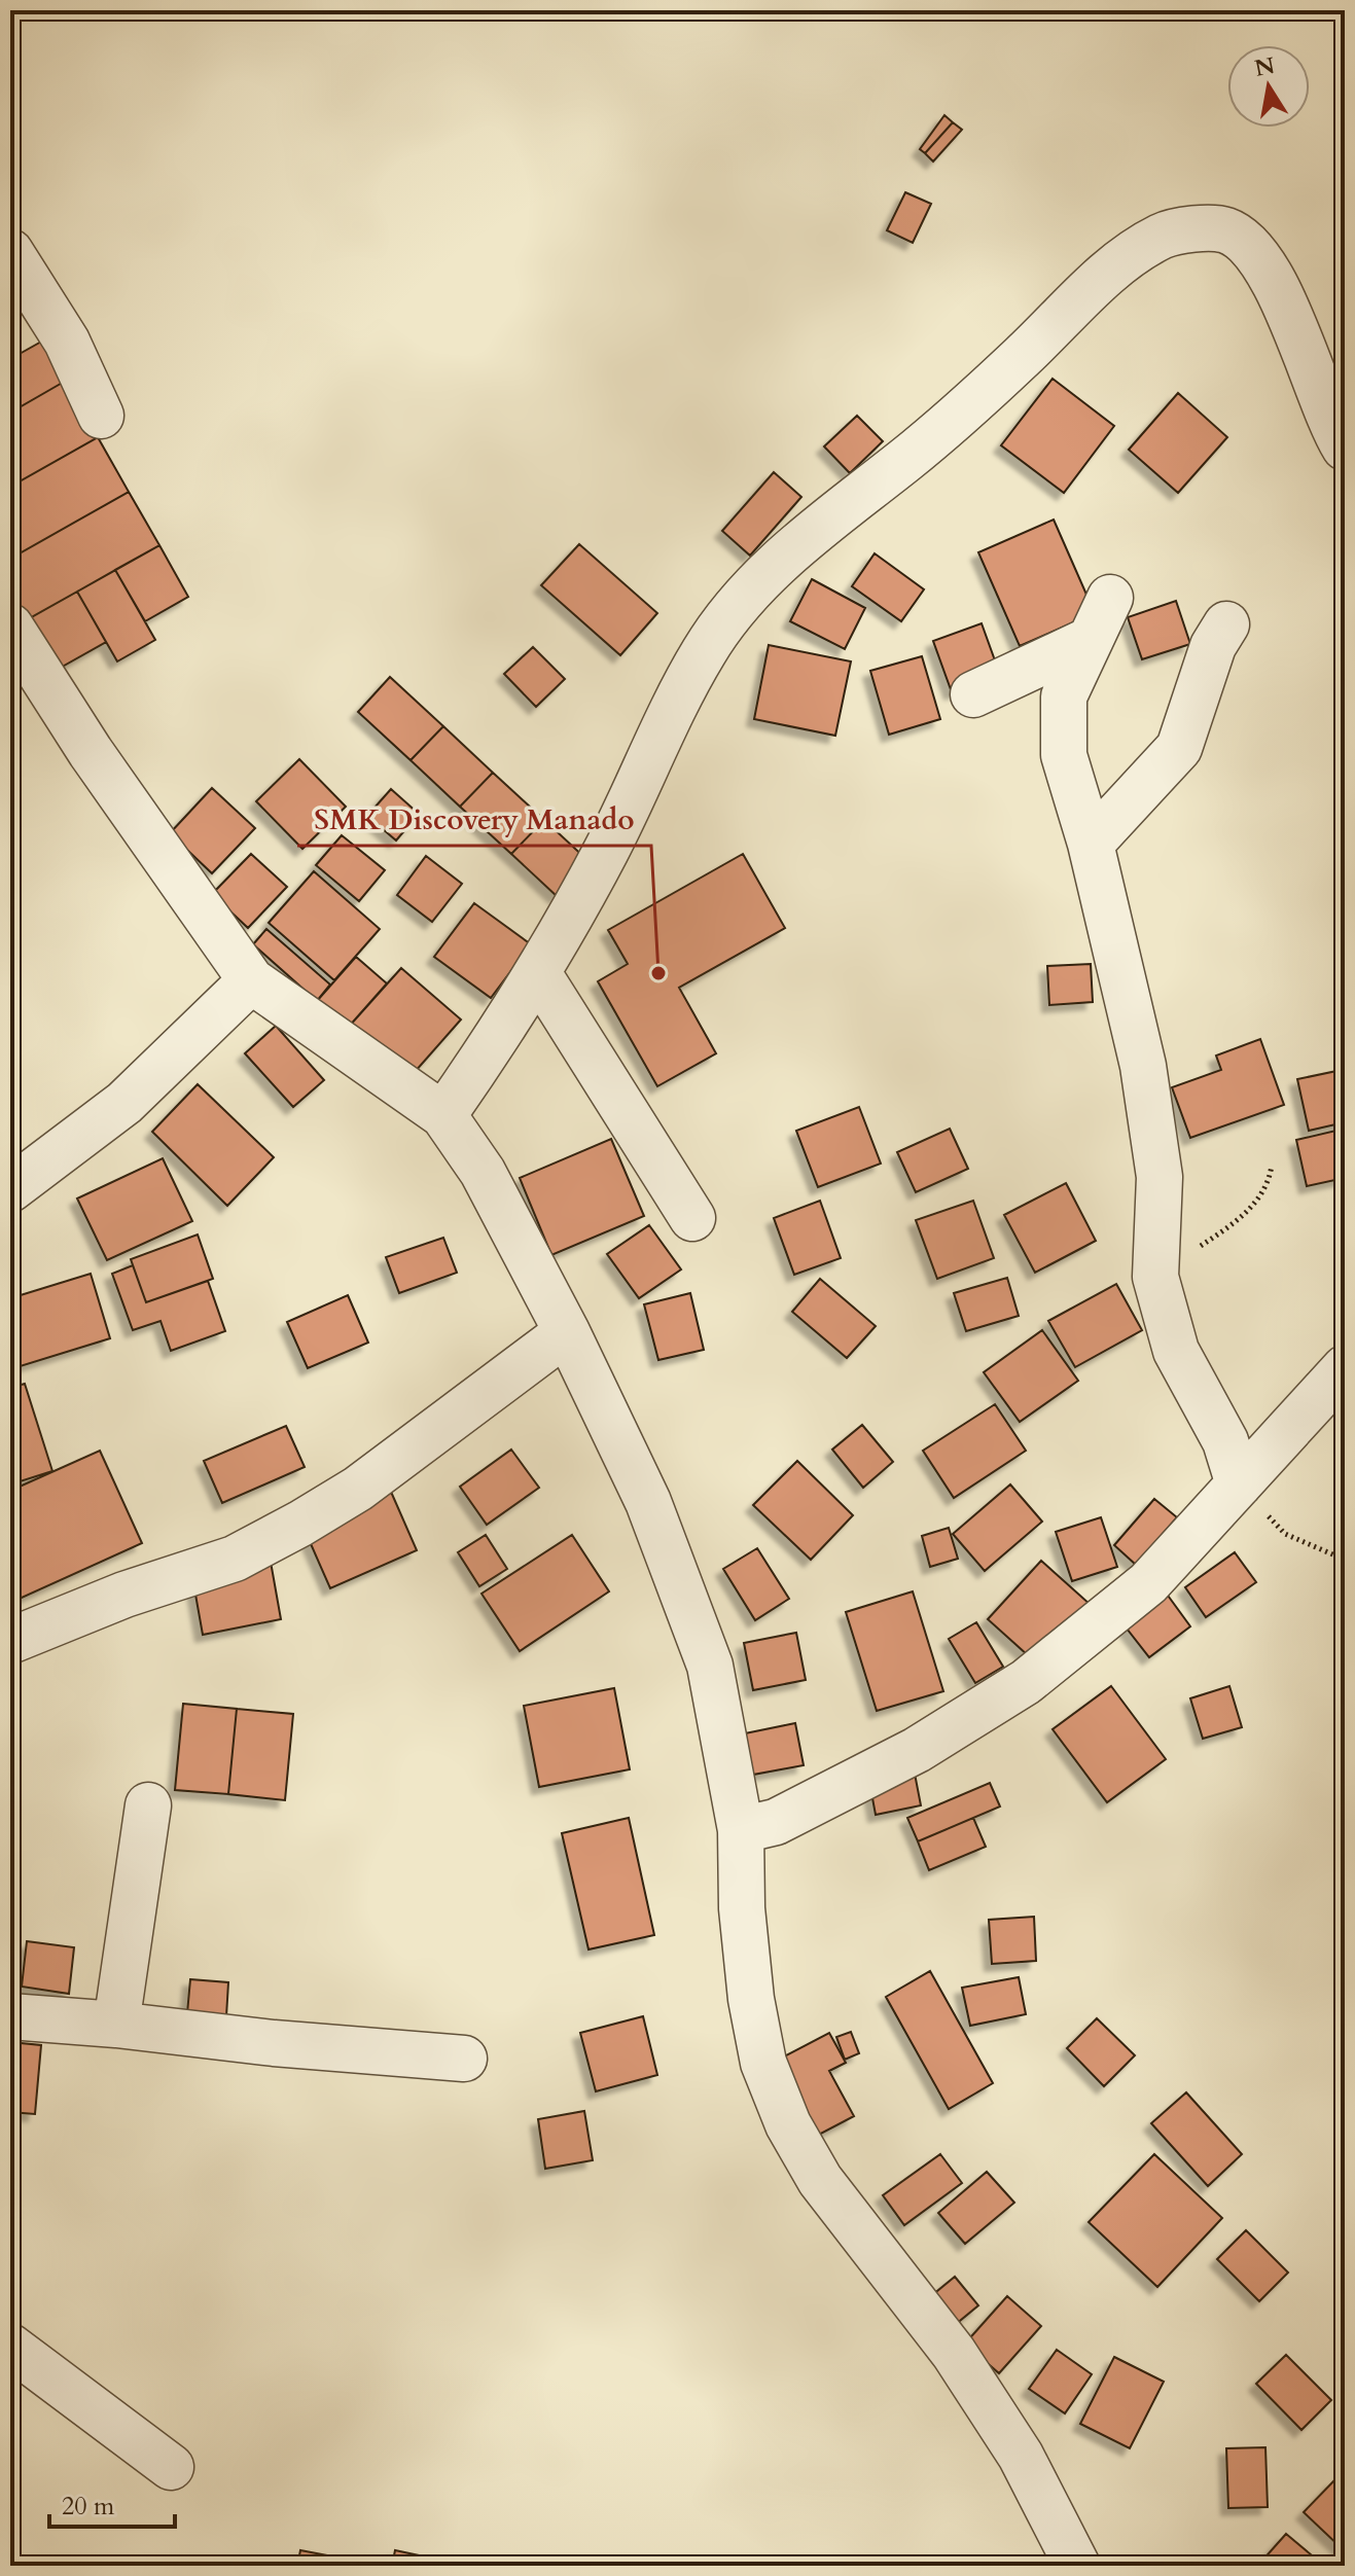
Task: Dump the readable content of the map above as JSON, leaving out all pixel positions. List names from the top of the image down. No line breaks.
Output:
{"places":["SMK Discovery Manado"],"scale_bar":"20 m","north":"top"}
